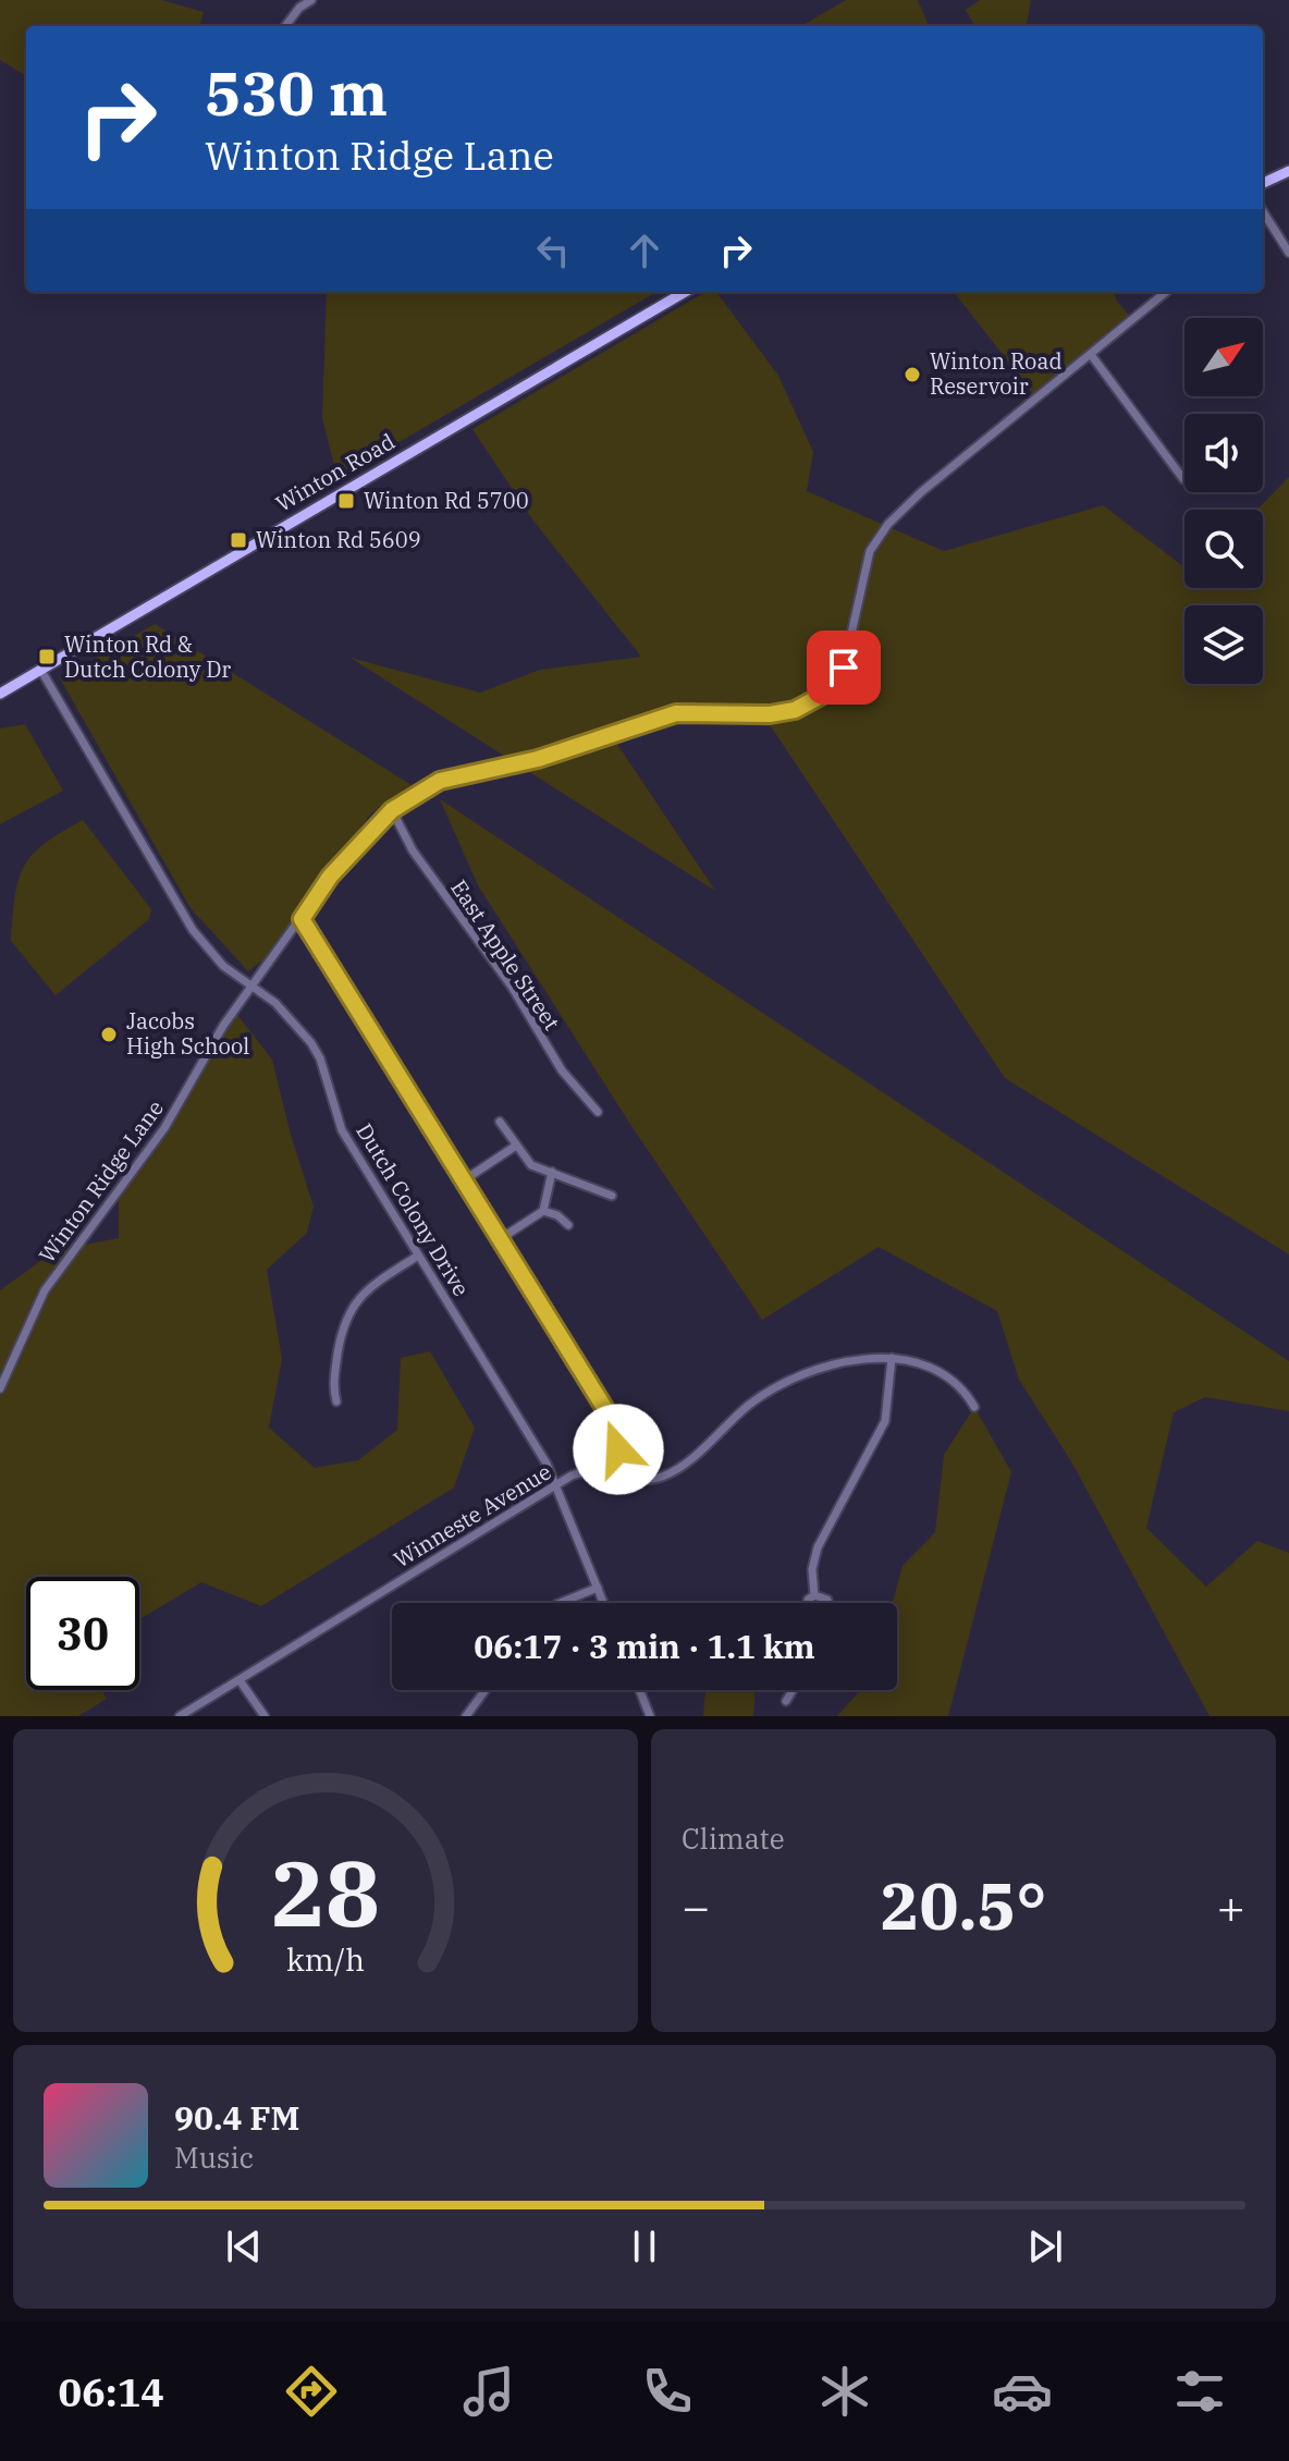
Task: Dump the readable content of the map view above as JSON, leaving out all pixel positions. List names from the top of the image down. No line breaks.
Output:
{"streets":{"main road":["Winton Road"],"street":["East Apple Street","Winton Ridge Lane","Dutch Colony Drive","Winneste Avenue"]},"crossings":[["Winton Road","Dutch Colony Drive"],["East Apple Street","Winton Ridge Lane"],["Winton Ridge Lane","Dutch Colony Drive"],["Dutch Colony Drive","Winneste Avenue"]],"places":{"other":["Winton Road Reservoir","Jacobs High School"],"transit":["Winton Rd 5700","Winton Rd 5609","Winton Rd & Dutch Colony Dr"]},"north":"top right","page":{"turn":["530 m","Winton Ridge Lane"],"limit":"30","trip":"06:17 · 3 min · 1.1 km","tile":"Climate","heat":["−","20.5°","+"],"song":["90.4 FM","Music"],"tabs":"06:14","gauge":["28","km/h"]}}
